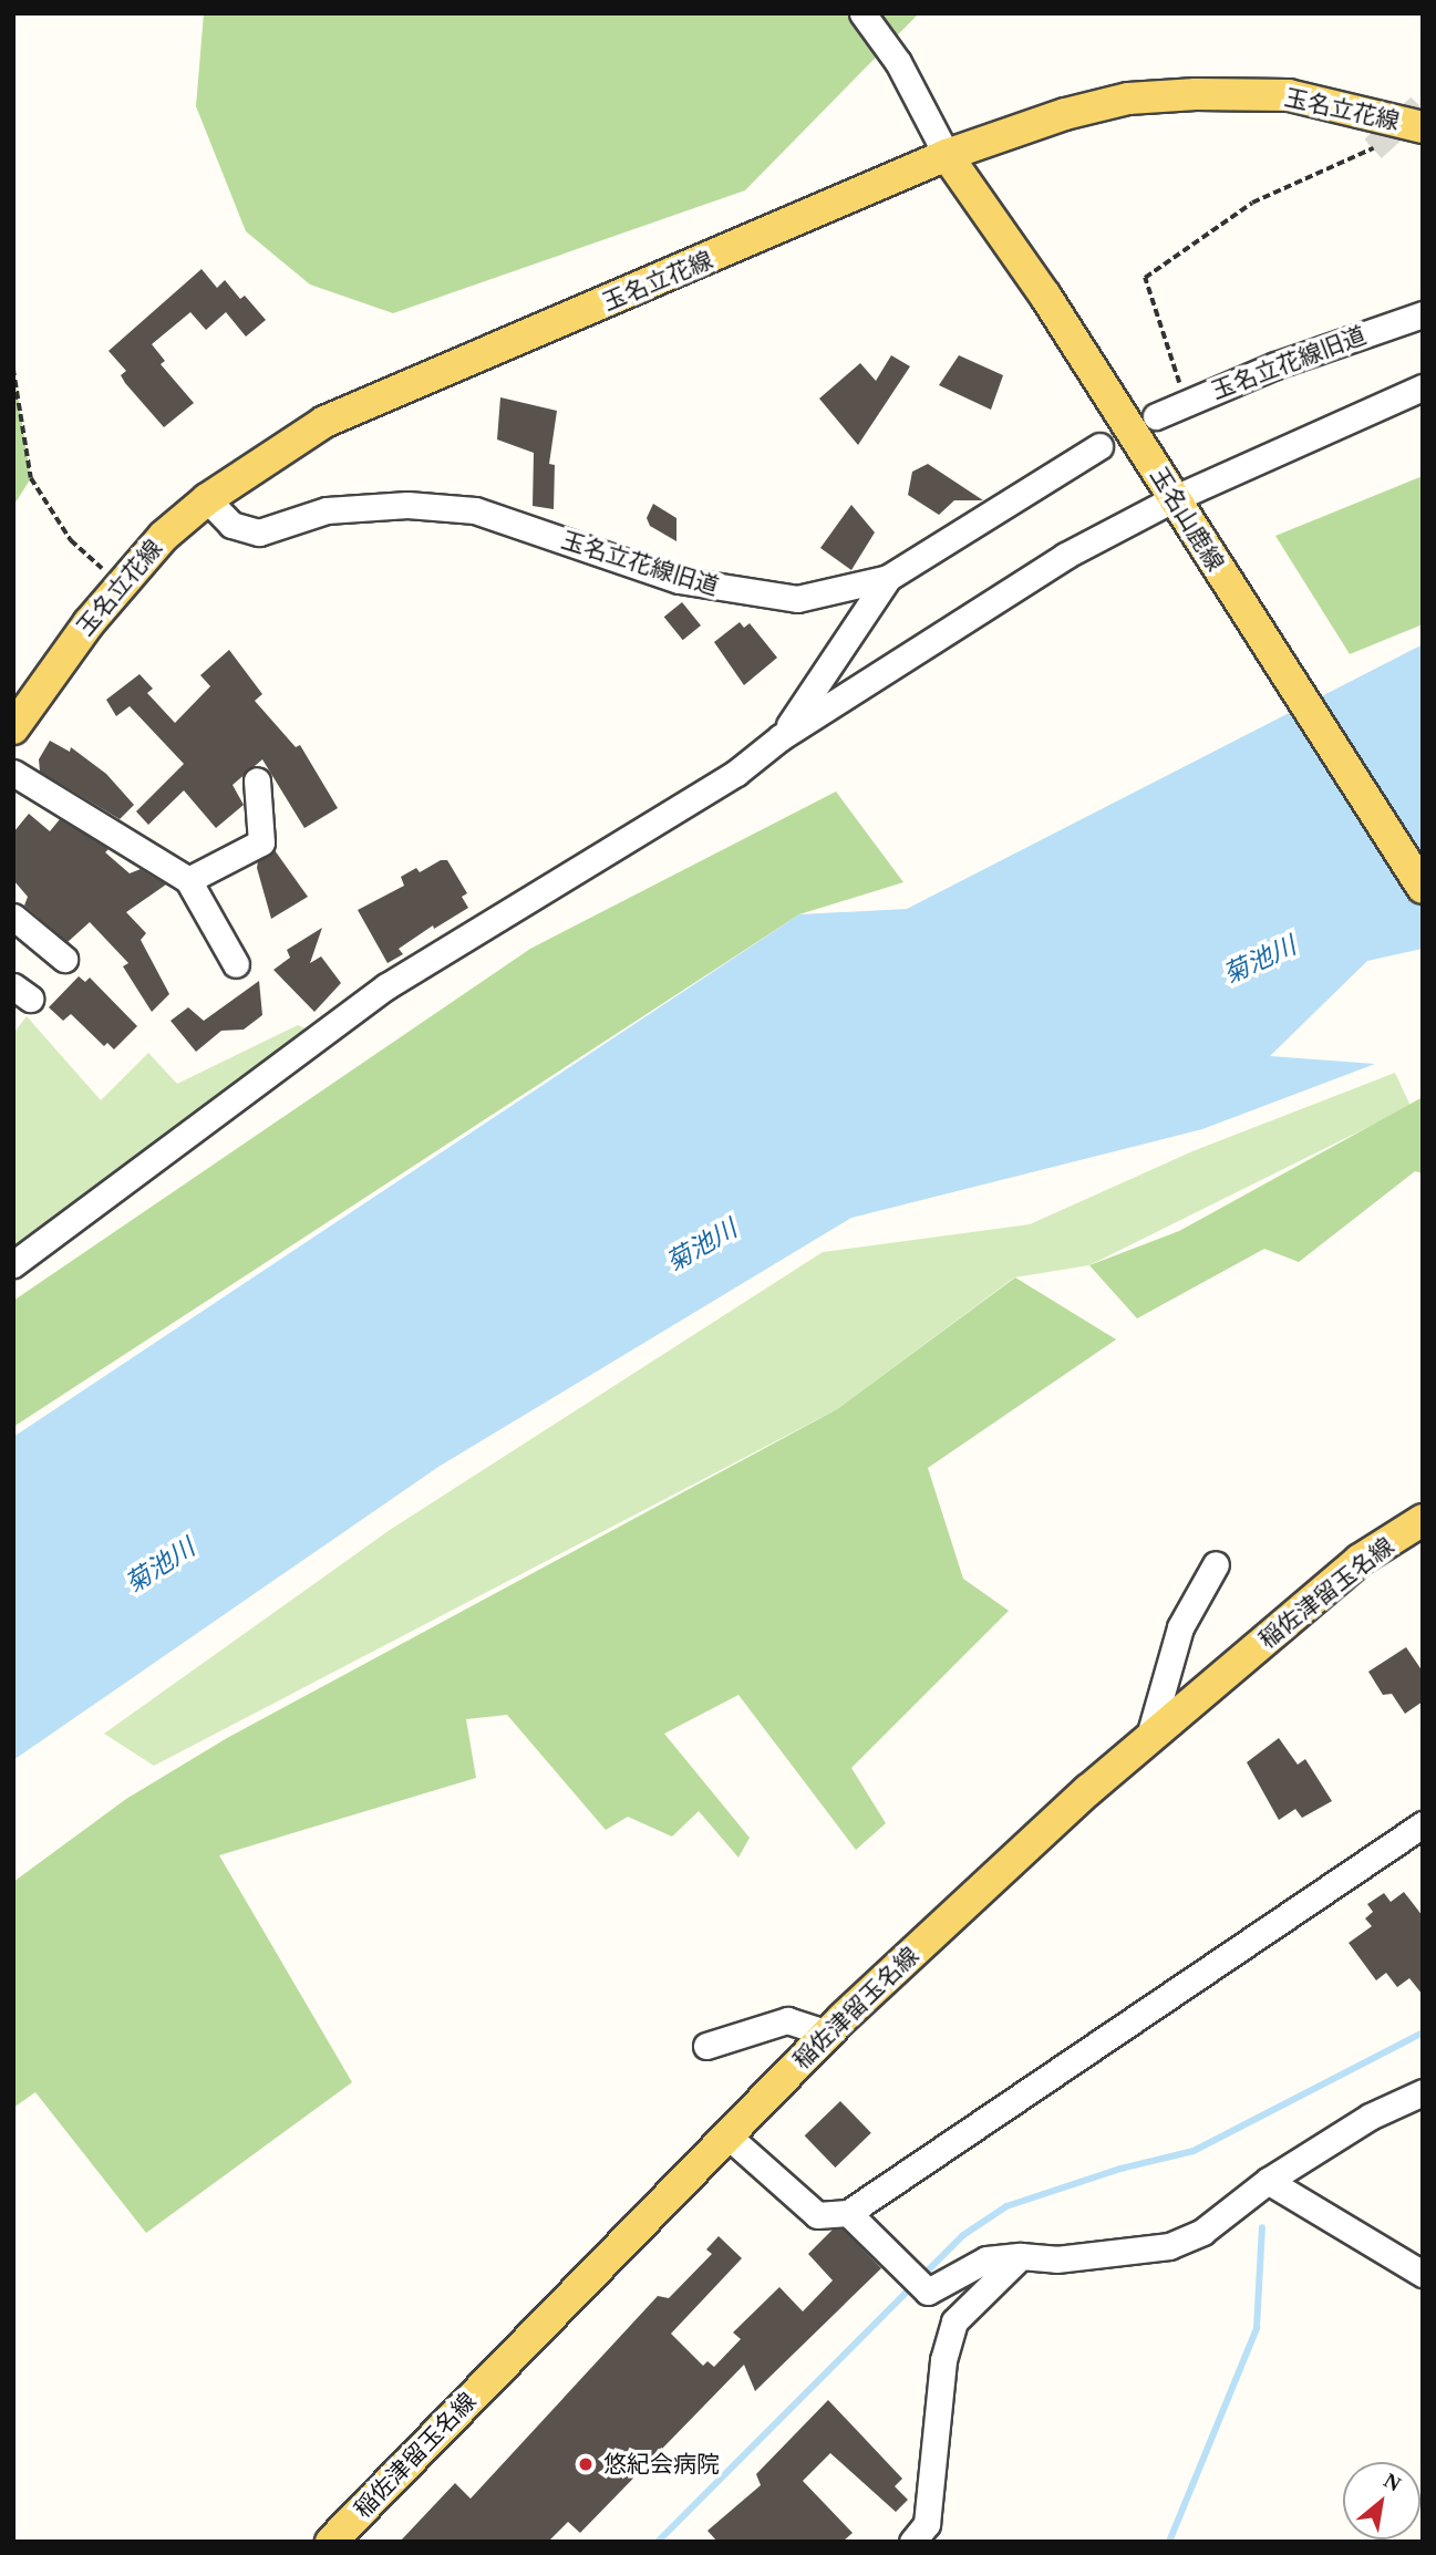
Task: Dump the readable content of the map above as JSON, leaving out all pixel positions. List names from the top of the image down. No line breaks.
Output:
{"streets":{"main road":["玉名立花線","玉名山鹿線","稲佐津留玉名線"],"street":["玉名立花線旧道"]},"crossings":[["玉名立花線","玉名立花線旧道"],["玉名立花線","玉名山鹿線"]],"water":["菊池川"],"places":["悠紀会病院"],"north":"top right"}
